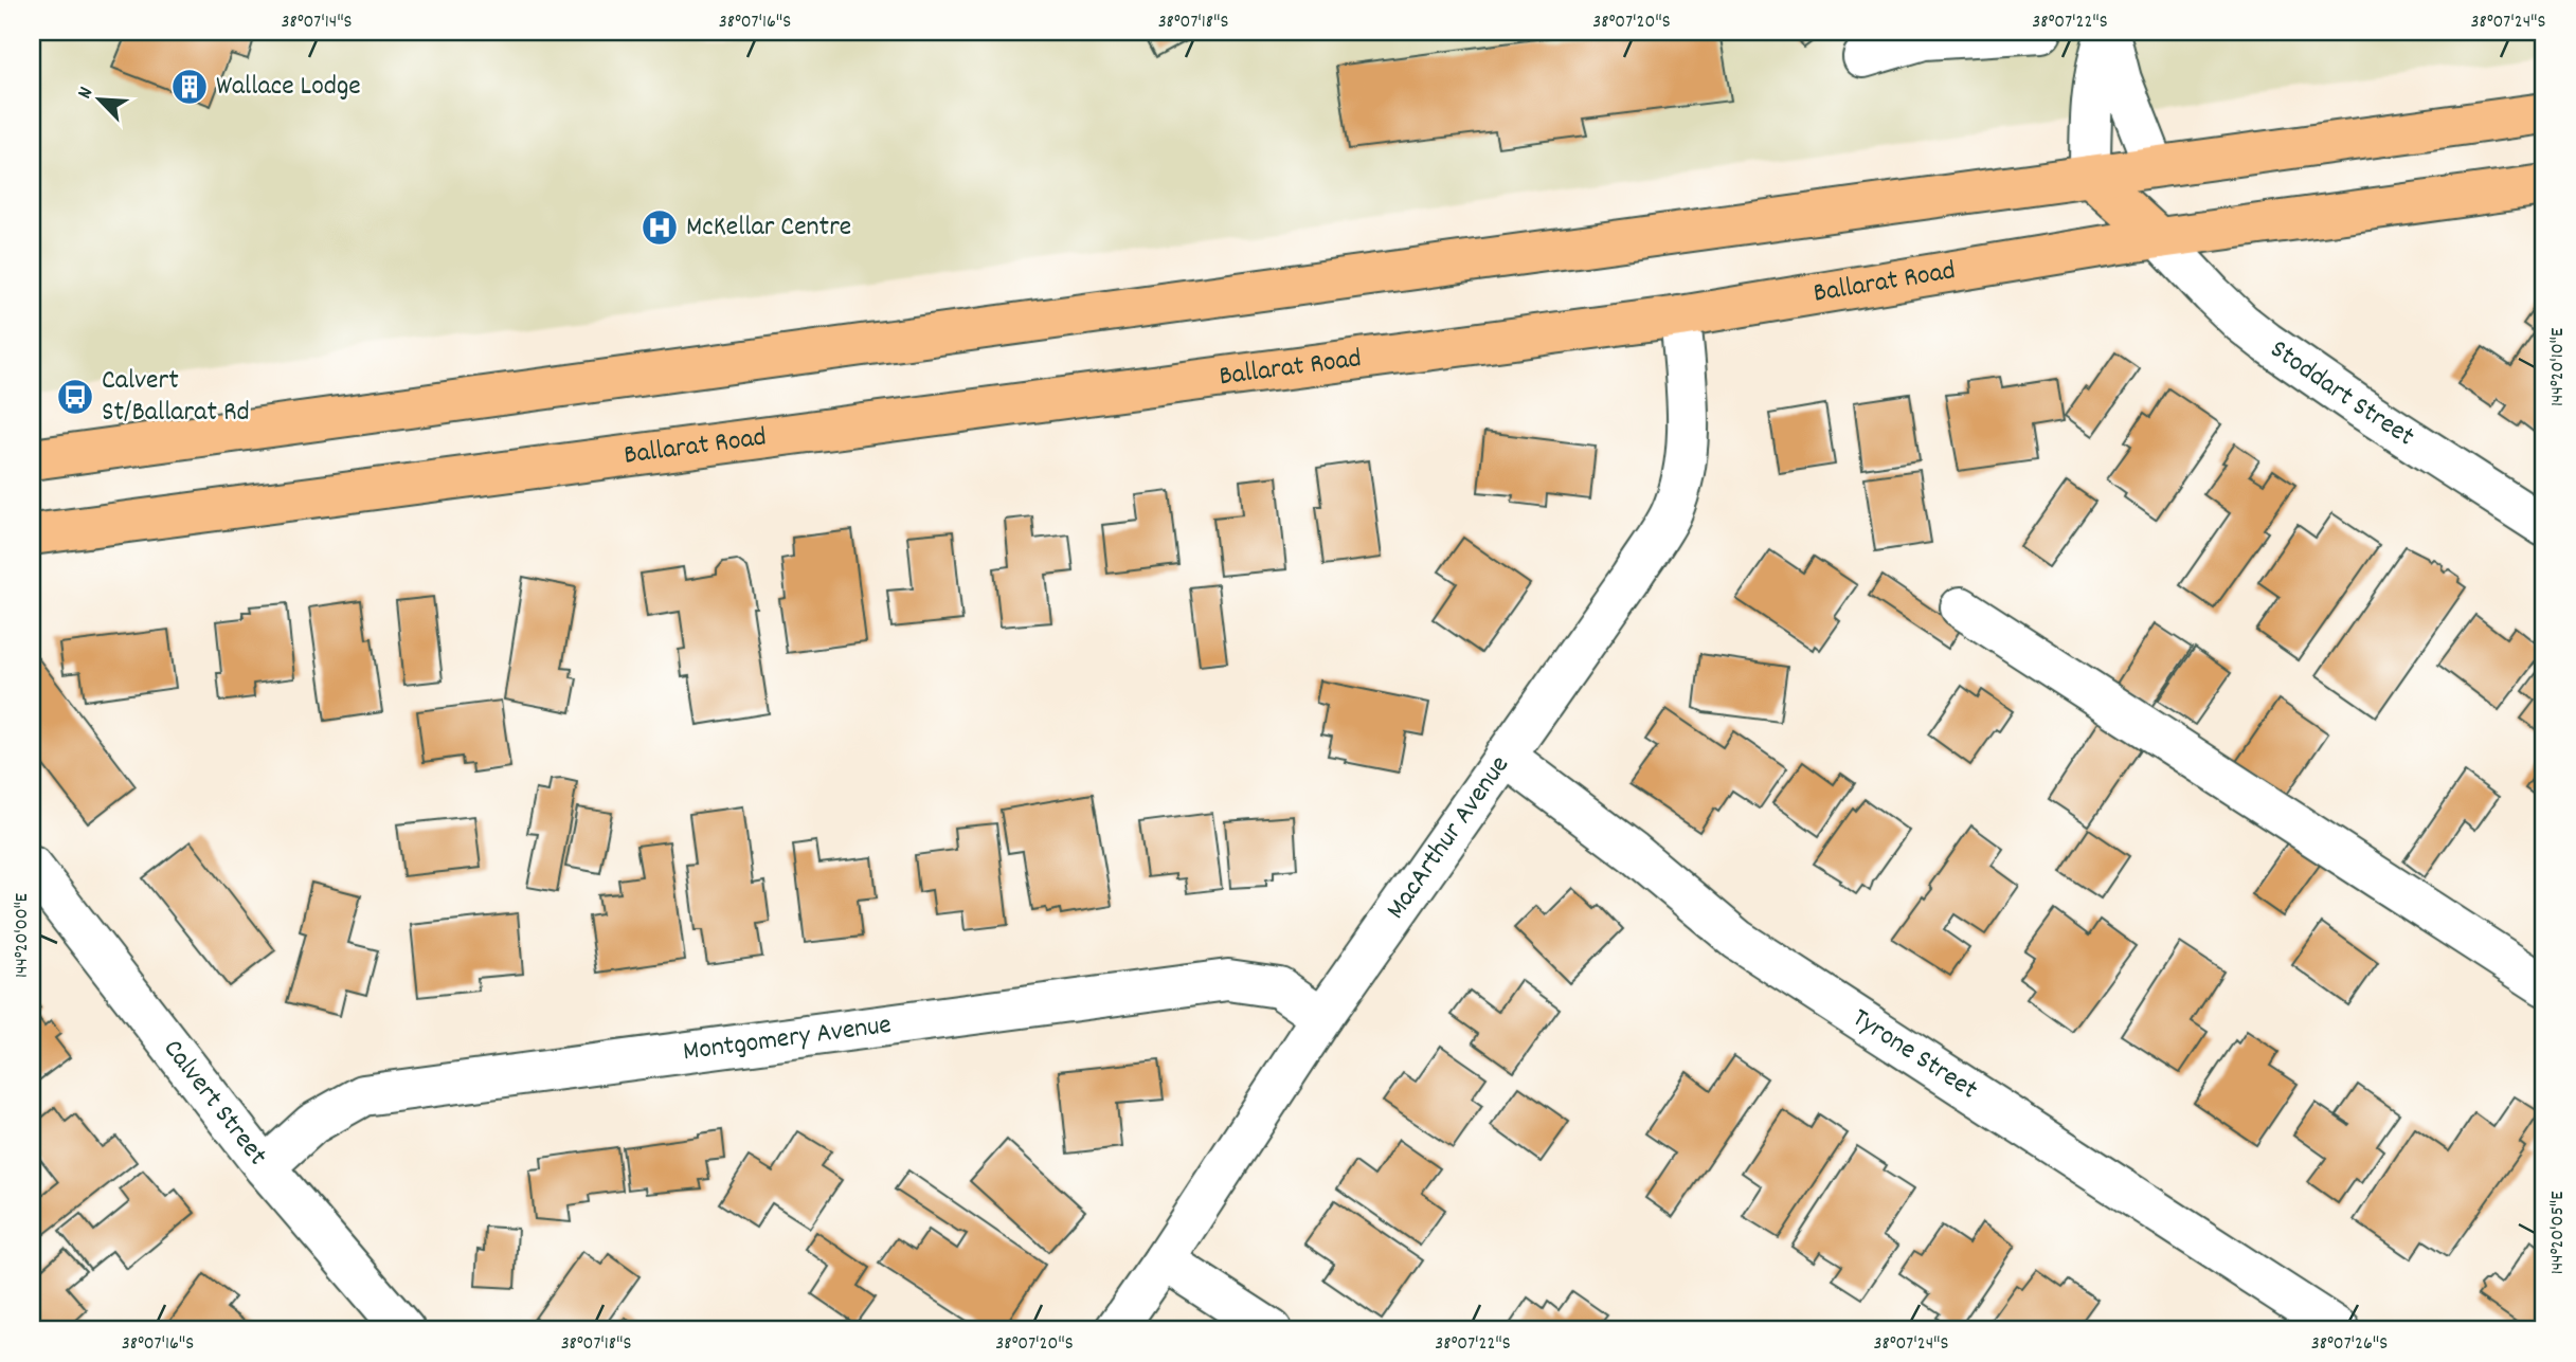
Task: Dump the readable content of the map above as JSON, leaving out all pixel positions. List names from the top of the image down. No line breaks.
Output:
{"streets":{"highway":["Ballarat Road"],"street":["Stoddart Street","MacArthur Avenue","Montgomery Avenue","Tyrone Street","Calvert Street"]},"crossings":[["Ballarat Road","Stoddart Street"],["Ballarat Road","MacArthur Avenue"],["MacArthur Avenue","Montgomery Avenue"],["MacArthur Avenue","Tyrone Street"],["Montgomery Avenue","Calvert Street"]],"places":{"building":["Wallace Lodge"],"hospital":["McKellar Centre"],"bus stop":["Calvert St/Ballarat Rd"]},"north":"top left","coordinates":["38°07'14\"S","38°07'16\"S","38°07'18\"S","38°07'20\"S","38°07'22\"S","38°07'24\"S","144°20'10\"E","144°20'00\"E","144°20'05\"E","38°07'26\"S"]}
